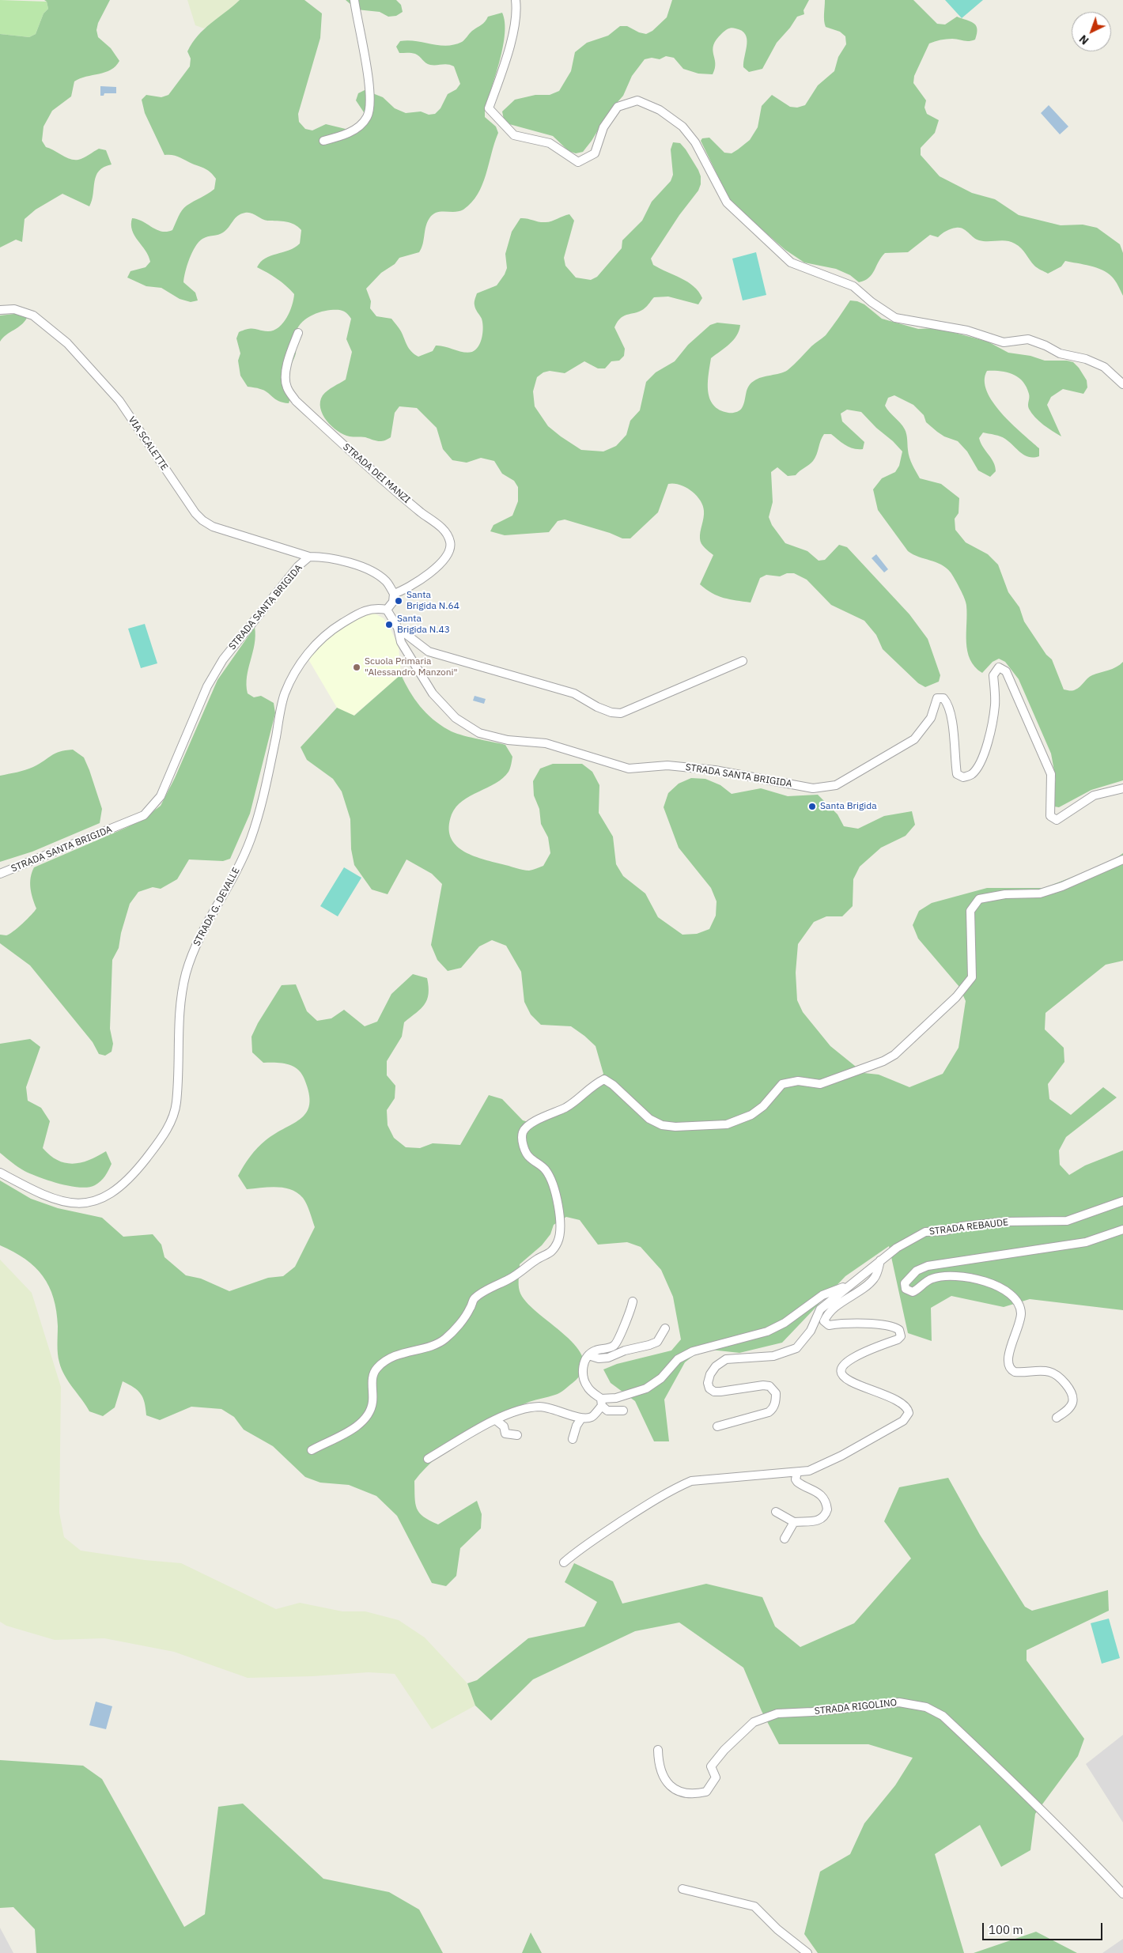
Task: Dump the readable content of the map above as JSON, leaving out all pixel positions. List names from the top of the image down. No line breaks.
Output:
{"streets":{"street":["VIA SCALETTE","STRADA DEI MANZI","STRADA SANTA BRIGIDA","STRADA G. DEVALLE","STRADA REBAUDE","STRADA RIGOLINO"]},"crossings":[["VIA SCALETTE","STRADA SANTA BRIGIDA"],["STRADA DEI MANZI","STRADA SANTA BRIGIDA"],["STRADA SANTA BRIGIDA","STRADA G. DEVALLE"]],"places":["Santa Brigida N.64","Santa Brigida N.43","Scuola Primaria \"Alessandro Manzoni\"","Santa Brigida"],"scale_bar":"100 m","north":"bottom left"}
